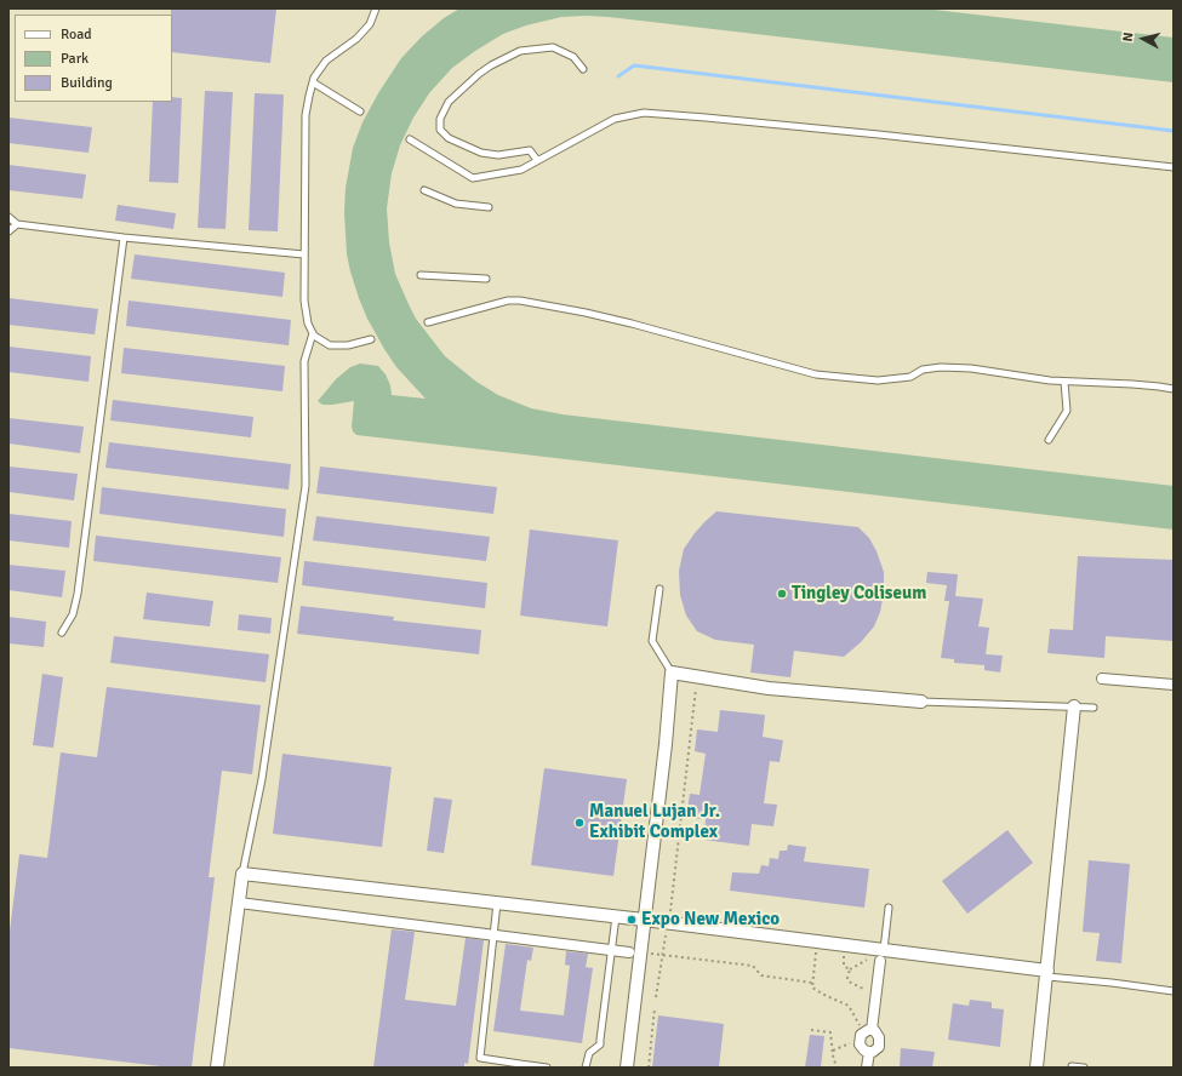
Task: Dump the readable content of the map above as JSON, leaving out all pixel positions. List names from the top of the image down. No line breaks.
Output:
{"places":["Tingley Coliseum","Manuel Lujan Jr. Exhibit Complex","Expo New Mexico"],"legend":["Road","Park","Building"],"north":"left"}
